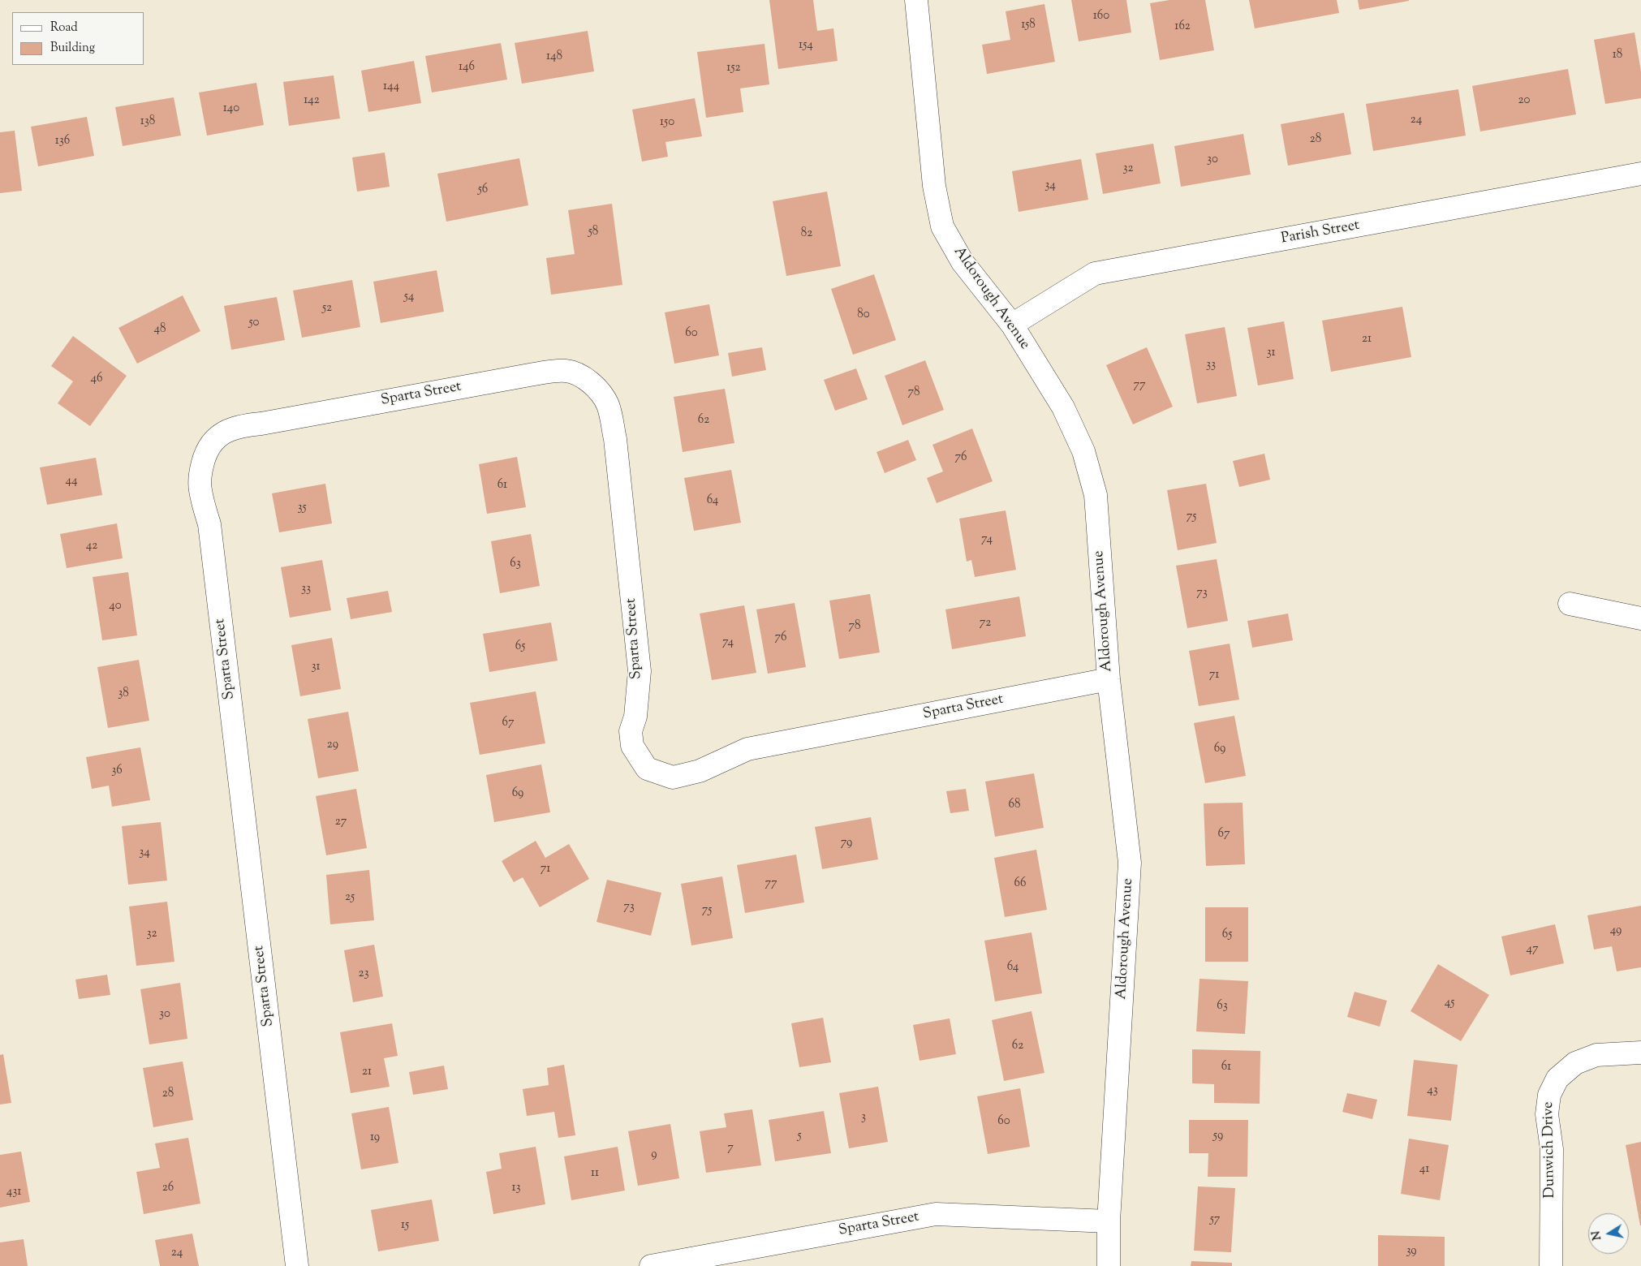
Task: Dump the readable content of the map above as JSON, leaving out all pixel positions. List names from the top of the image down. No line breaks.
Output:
{"streets":{"street":["Parish Street","Aldorough Avenue","Sparta Street","Dunwich Drive"]},"crossings":[["Parish Street","Aldorough Avenue"],["Aldorough Avenue","Sparta Street"]],"house_numbers":["160","158","162","154","18","148","146","152","144","142","20","140","24","138","150","28","136","30","32","34","56","58","82","54","52","80","50","48","60","21","31","33","46","77","78","62","76","44","61","64","35","75","74","42","63","33","73","40","72","78","76","74","65","31","71","38","67","29","69","36","69","68","27","67","79","34","71","77","66","25","73","75","49","32","65","47","64","23","45","63","30","62","61","21","43","28","3","60","5","59","19","7","9","41","11","26","13","431","57","15","39","24"],"legend":["Road","Building"],"north":"left"}
